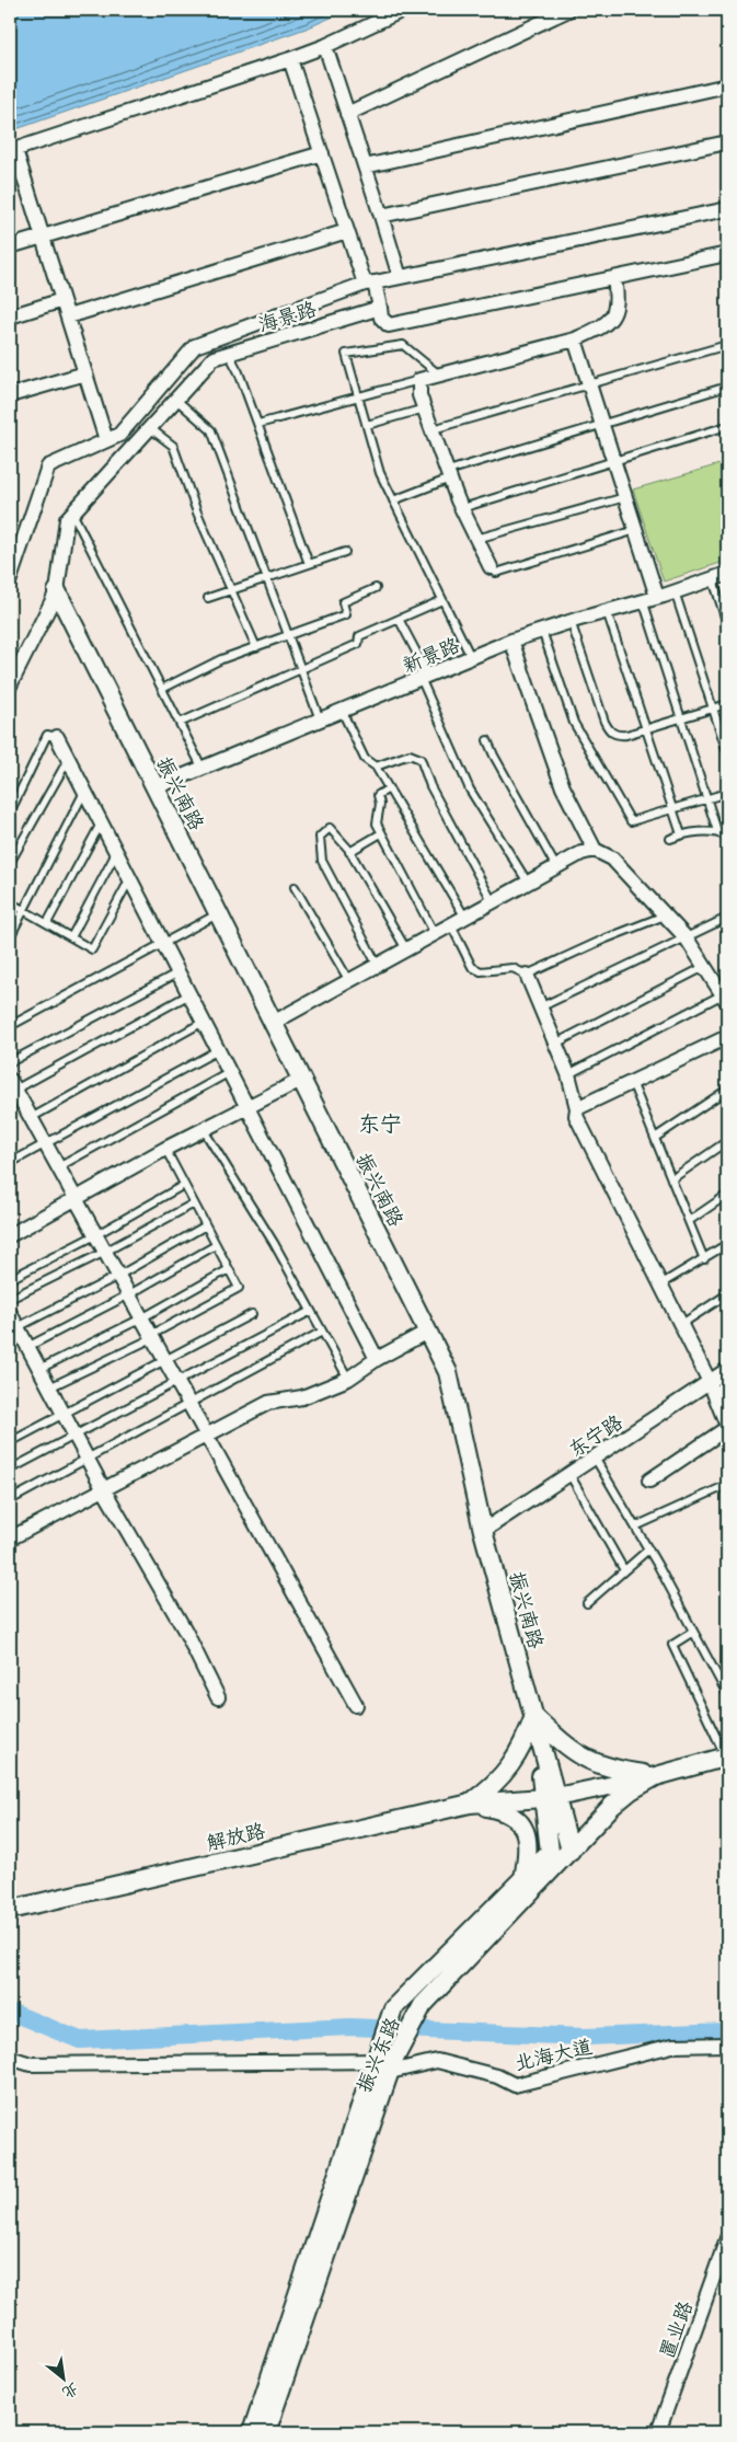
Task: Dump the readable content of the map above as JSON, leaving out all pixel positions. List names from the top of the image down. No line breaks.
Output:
{"streets":{"street":["海景路","新景路","振兴南路","东宁路","解放路","北海大道","振兴东路","置业路"]},"crossings":[["海景路","振兴南路"],["新景路","振兴南路"],["振兴南路","东宁路"],["振兴南路","振兴东路"],["北海大道","振兴东路"]],"districts":["东宁"],"north":"bottom right"}
